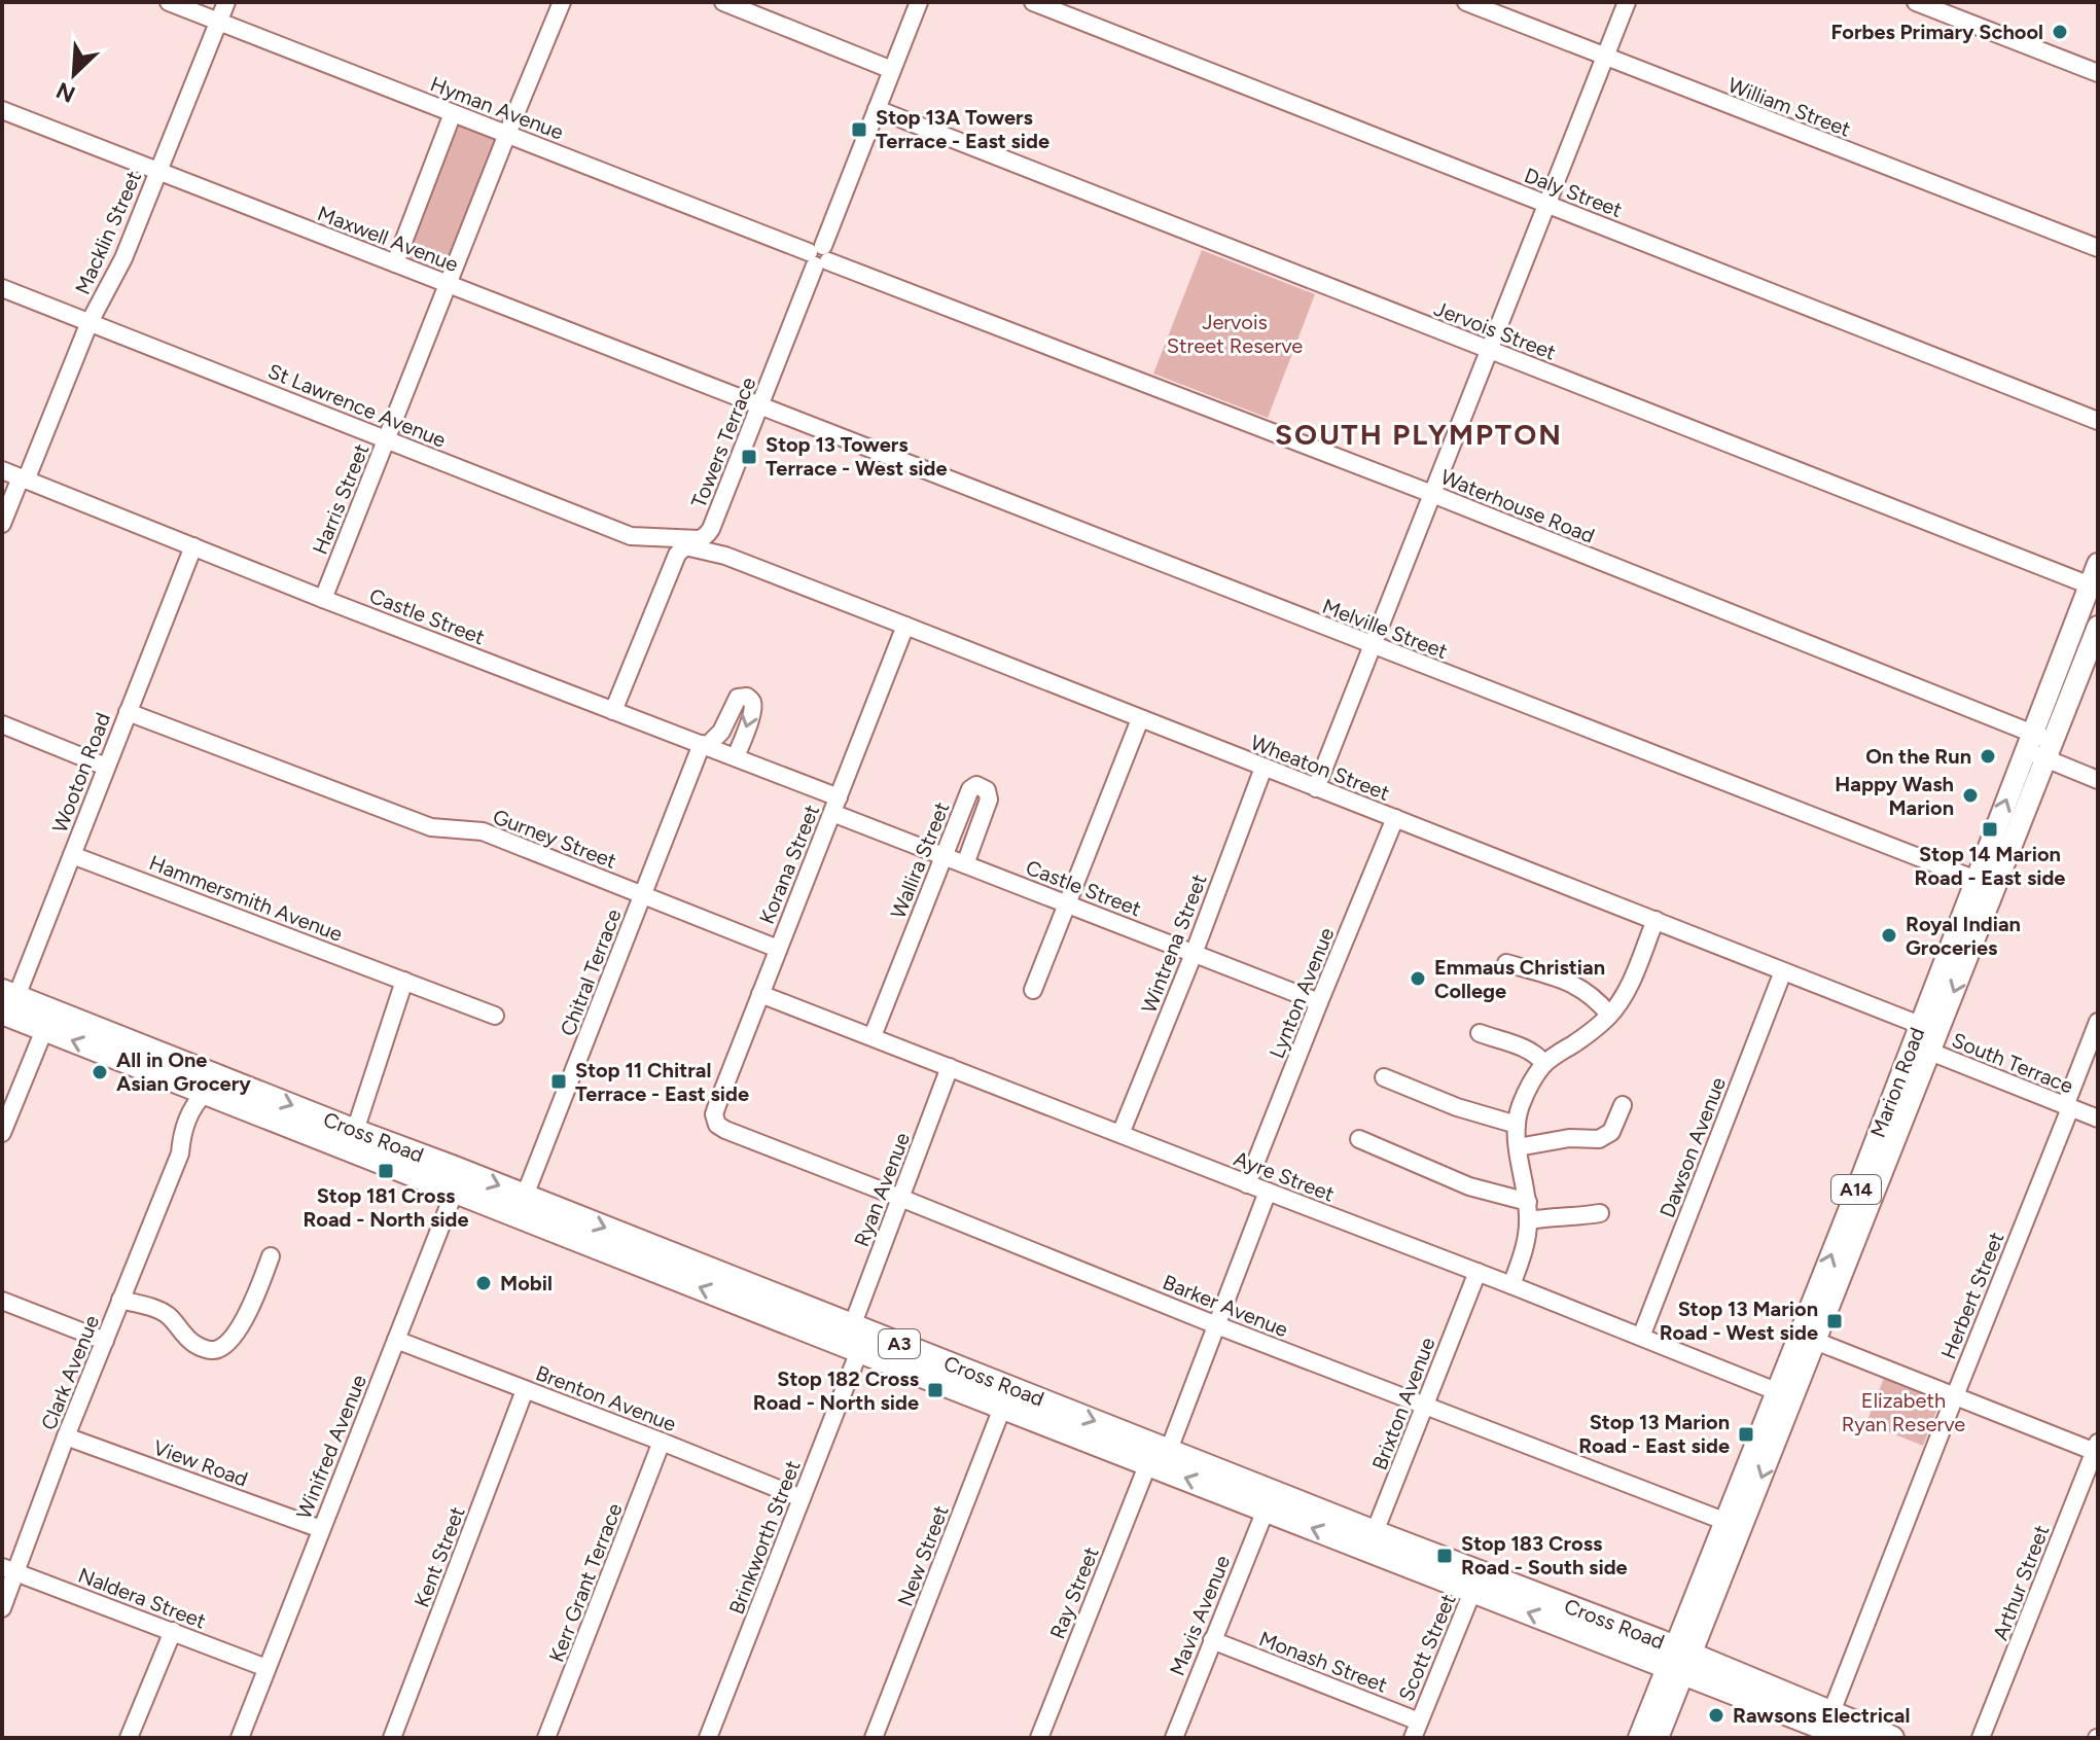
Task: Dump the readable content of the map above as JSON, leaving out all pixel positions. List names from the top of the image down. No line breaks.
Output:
{"streets":{"highway":["Cross Road","A3"],"main road":["Marion Road","A14"],"street":["William Street","Hyman Avenue","Daly Street","Macklin Street","Maxwell Avenue","Jervois Street","St Lawrence Avenue","Towers Terrace","Harris Street","Waterhouse Road","Castle Street","Melville Street","Wheaton Street","Wooton Road","Gurney Street","Wallira Street","Korana Street","Hammersmith Avenue","Wintrena Street","Chitral Terrace","Lynton Avenue","South Terrace","Dawson Avenue","Ayre Street","Ryan Avenue","Herbert Street","Barker Avenue","Clark Avenue","Brenton Avenue","Brixton Avenue","Winifred Avenue","View Road","Brinkworth Street","New Street","Kent Street","Kerr Grant Terrace","Arthur Street","Ray Street","Naldera Street","Mavis Avenue","Scott Street","Monash Street"]},"crossings":[["Hyman Avenue","Macklin Street"],["Hyman Avenue","Towers Terrace"],["Hyman Avenue","Harris Street"],["Hyman Avenue","Waterhouse Road"],["Macklin Street","Maxwell Avenue"],["Macklin Street","St Lawrence Avenue"],["Macklin Street","Castle Street"],["Maxwell Avenue","Towers Terrace"],["Maxwell Avenue","Harris Street"],["Maxwell Avenue","Melville Street"],["Jervois Street","Towers Terrace"],["Jervois Street","Marion Road"],["St Lawrence Avenue","Towers Terrace"],["St Lawrence Avenue","Harris Street"],["St Lawrence Avenue","Wheaton Street"],["Towers Terrace","Waterhouse Road"],["Towers Terrace","Castle Street"],["Towers Terrace","Melville Street"],["Towers Terrace","Wheaton Street"],["Harris Street","Castle Street"],["Waterhouse Road","Marion Road"],["Castle Street","Wooton Road"],["Castle Street","Wallira Street"],["Castle Street","Korana Street"],["Castle Street","Wintrena Street"],["Castle Street","Chitral Terrace"],["Castle Street","Lynton Avenue"],["Melville Street","Marion Road"],["Wheaton Street","Korana Street"],["Wheaton Street","Wintrena Street"],["Wheaton Street","Lynton Avenue"],["Wheaton Street","South Terrace"],["Wheaton Street","Marion Road"],["Wheaton Street","Dawson Avenue"],["Wooton Road","Gurney Street"],["Wooton Road","Hammersmith Avenue"],["Wooton Road","Cross Road"],["Gurney Street","Korana Street"],["Gurney Street","Chitral Terrace"],["Wallira Street","Ayre Street"],["Korana Street","Ayre Street"],["Korana Street","Barker Avenue"],["Wintrena Street","Ayre Street"],["Chitral Terrace","Cross Road"],["Lynton Avenue","Ayre Street"],["South Terrace","Marion Road"],["South Terrace","Herbert Street"],["Marion Road","Cross Road"],["Marion Road","Ayre Street"],["Marion Road","Barker Avenue"],["Cross Road","Ryan Avenue"],["Cross Road","Herbert Street"],["Cross Road","Clark Avenue"],["Cross Road","Brixton Avenue"],["Cross Road","Winifred Avenue"],["Cross Road","Brinkworth Street"],["Cross Road","New Street"],["Cross Road","Ray Street"],["Cross Road","Mavis Avenue"],["Cross Road","Scott Street"],["Dawson Avenue","Ayre Street"],["Ayre Street","Ryan Avenue"],["Ayre Street","Brixton Avenue"],["Ryan Avenue","Barker Avenue"],["Barker Avenue","Brixton Avenue"],["Clark Avenue","View Road"],["Clark Avenue","Naldera Street"],["Brenton Avenue","Winifred Avenue"],["Brenton Avenue","Brinkworth Street"],["Brenton Avenue","Kent Street"],["Brenton Avenue","Kerr Grant Terrace"],["Winifred Avenue","View Road"],["Winifred Avenue","Naldera Street"],["Mavis Avenue","Monash Street"],["Scott Street","Monash Street"]],"districts":["SOUTH PLYMPTON"],"parks":["Jervois Street Reserve","Elizabeth Ryan Reserve"],"places":{"other":["Forbes Primary School","On the Run","Happy Wash Marion","Royal Indian Groceries","Emmaus Christian College","All in One Asian Grocery","Mobil","Rawsons Electrical"],"transit":["Stop 13A Towers Terrace - East side","Stop 13 Towers Terrace - West side","Stop 14 Marion Road - East side","Stop 11 Chitral Terrace - East side","Stop 181 Cross Road - North side","Stop 13 Marion Road - West side","Stop 182 Cross Road - North side","Stop 13 Marion Road - East side","Stop 183 Cross Road - South side"]},"north":"bottom left"}
